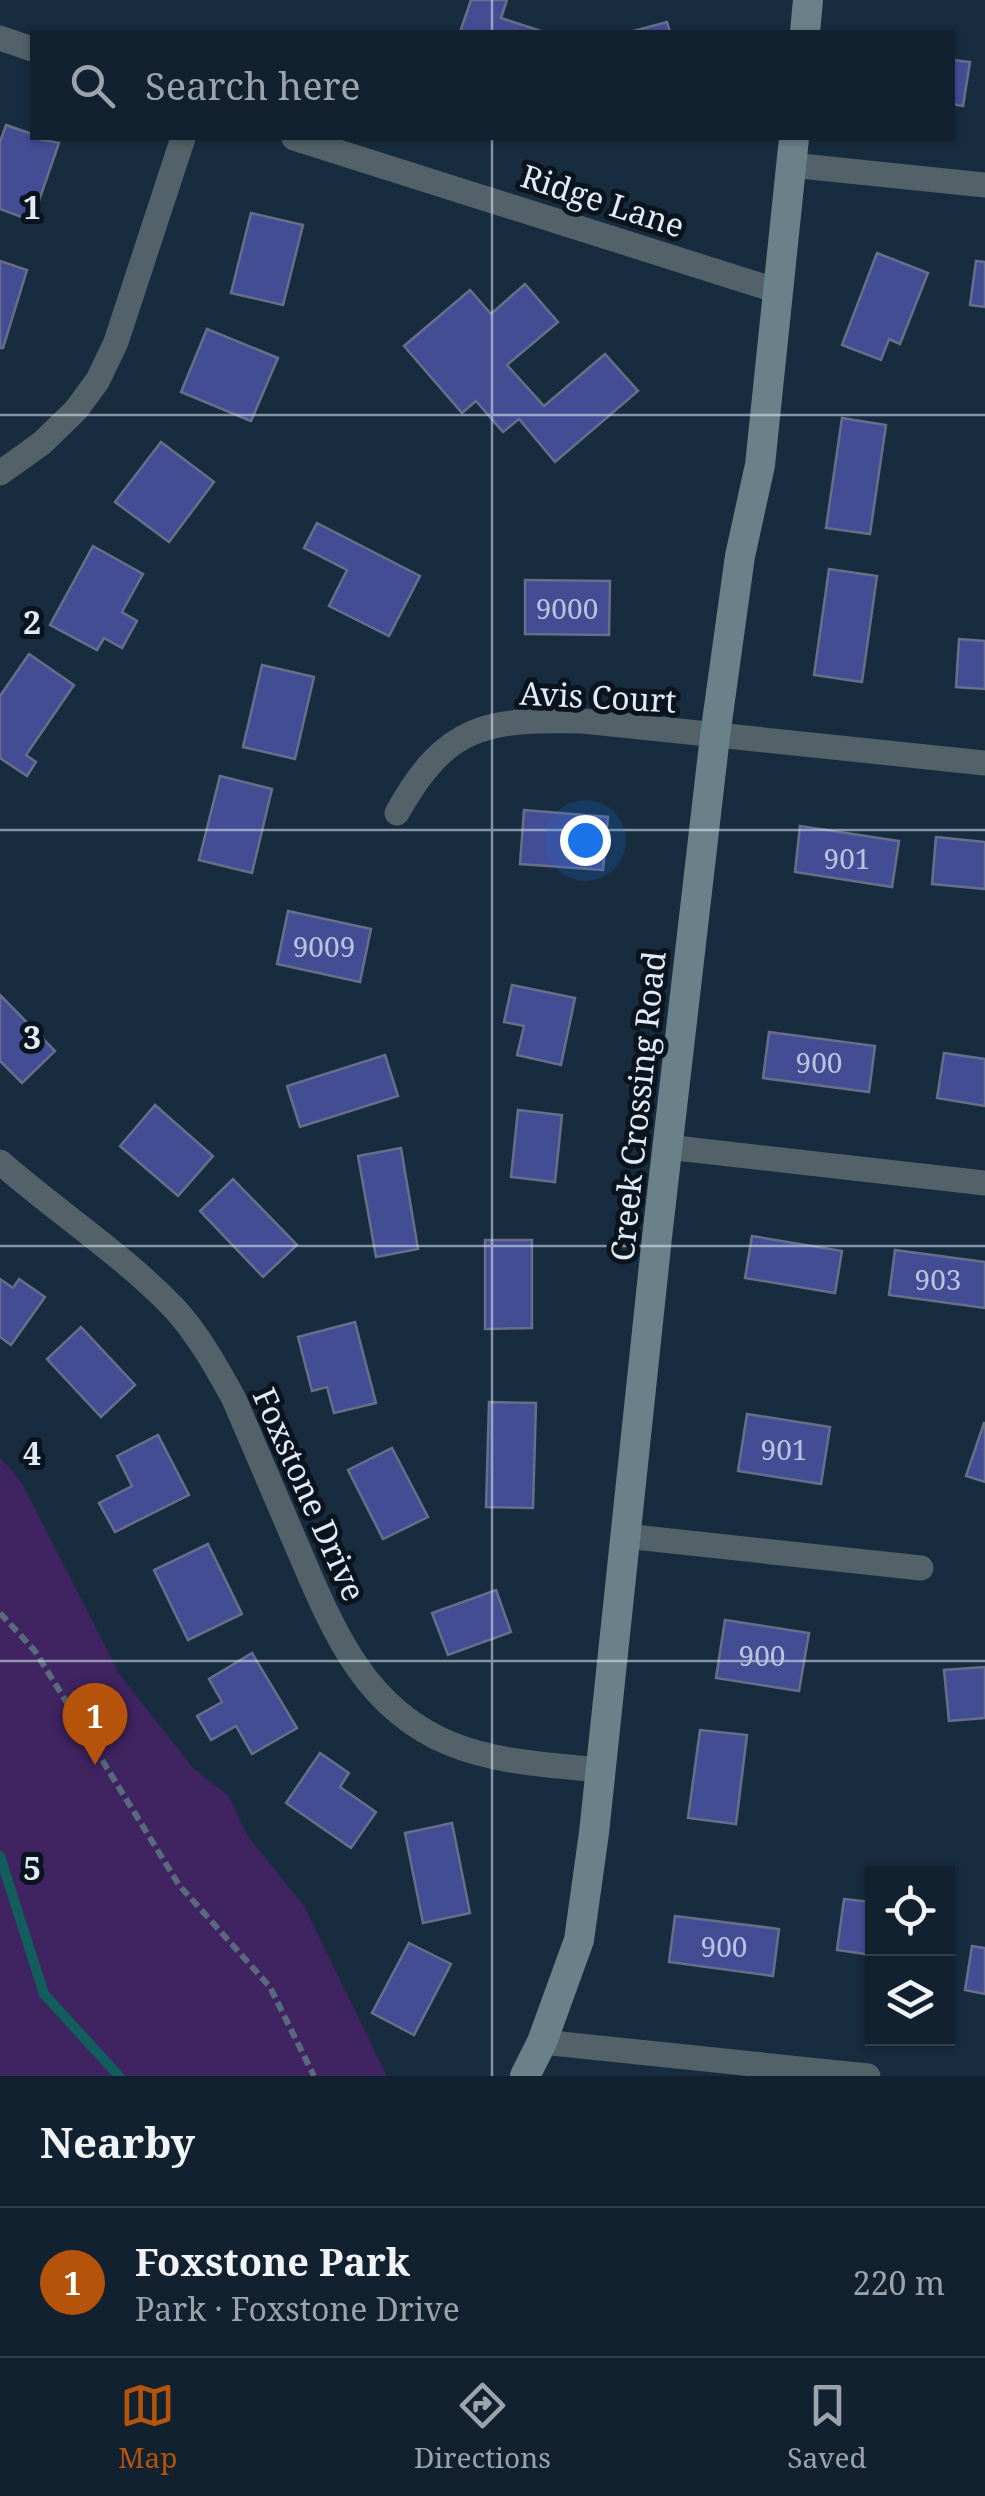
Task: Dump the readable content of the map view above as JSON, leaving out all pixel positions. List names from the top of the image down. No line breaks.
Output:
{"streets":{"street":["Ridge Lane","Avis Court","Creek Crossing Road","Foxstone Drive"]},"crossings":[["Ridge Lane","Creek Crossing Road"],["Avis Court","Creek Crossing Road"],["Creek Crossing Road","Foxstone Drive"]],"house_numbers":["9000","901","9009","900","903","901","900","900"],"page":{"search":"Search here","pins":"1","heading":"Nearby","list":[{"mark":"1","name":"Foxstone Park","note":"Park · Foxstone Drive","value":"220 m"}],"nav":["Map","Directions","Saved"]},"grid":{"rows":["1","2","3","4","5"]}}
